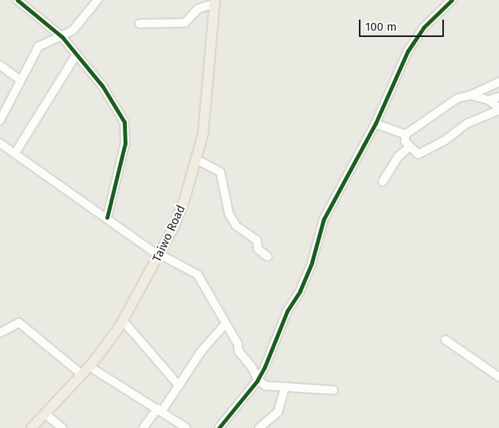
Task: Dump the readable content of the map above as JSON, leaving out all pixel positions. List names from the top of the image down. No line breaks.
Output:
{"streets":{"main road":["Taiwo Road"]},"scale_bar":"100 m"}
